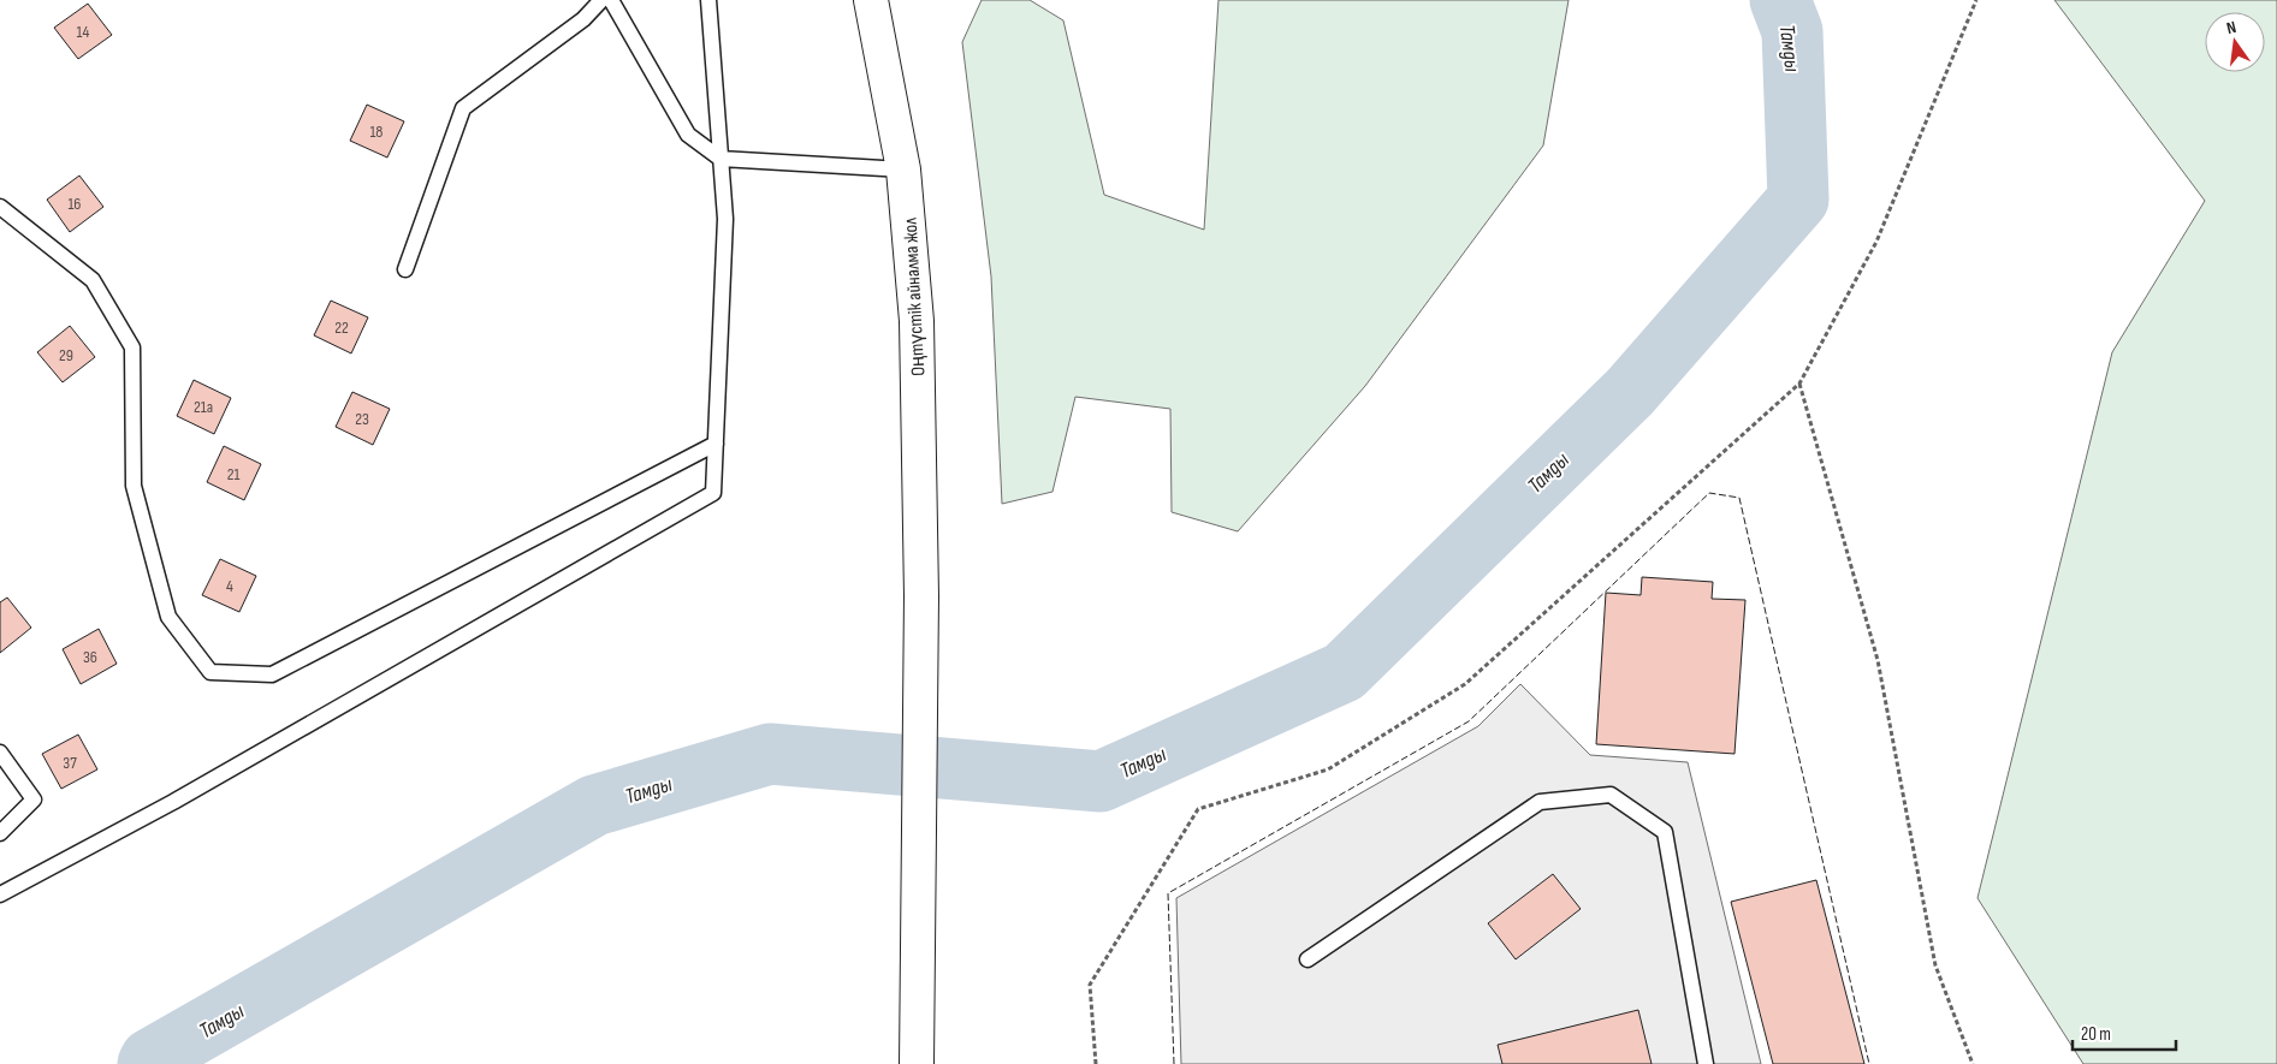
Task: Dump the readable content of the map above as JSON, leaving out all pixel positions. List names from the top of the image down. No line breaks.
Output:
{"streets":{"highway":["Оңтүстік айналма жол"]},"water":["Тамды"],"house_numbers":["14","18","16","22","29","21а","23","21","4","36","37"],"scale_bar":"20 m","north":"top"}
